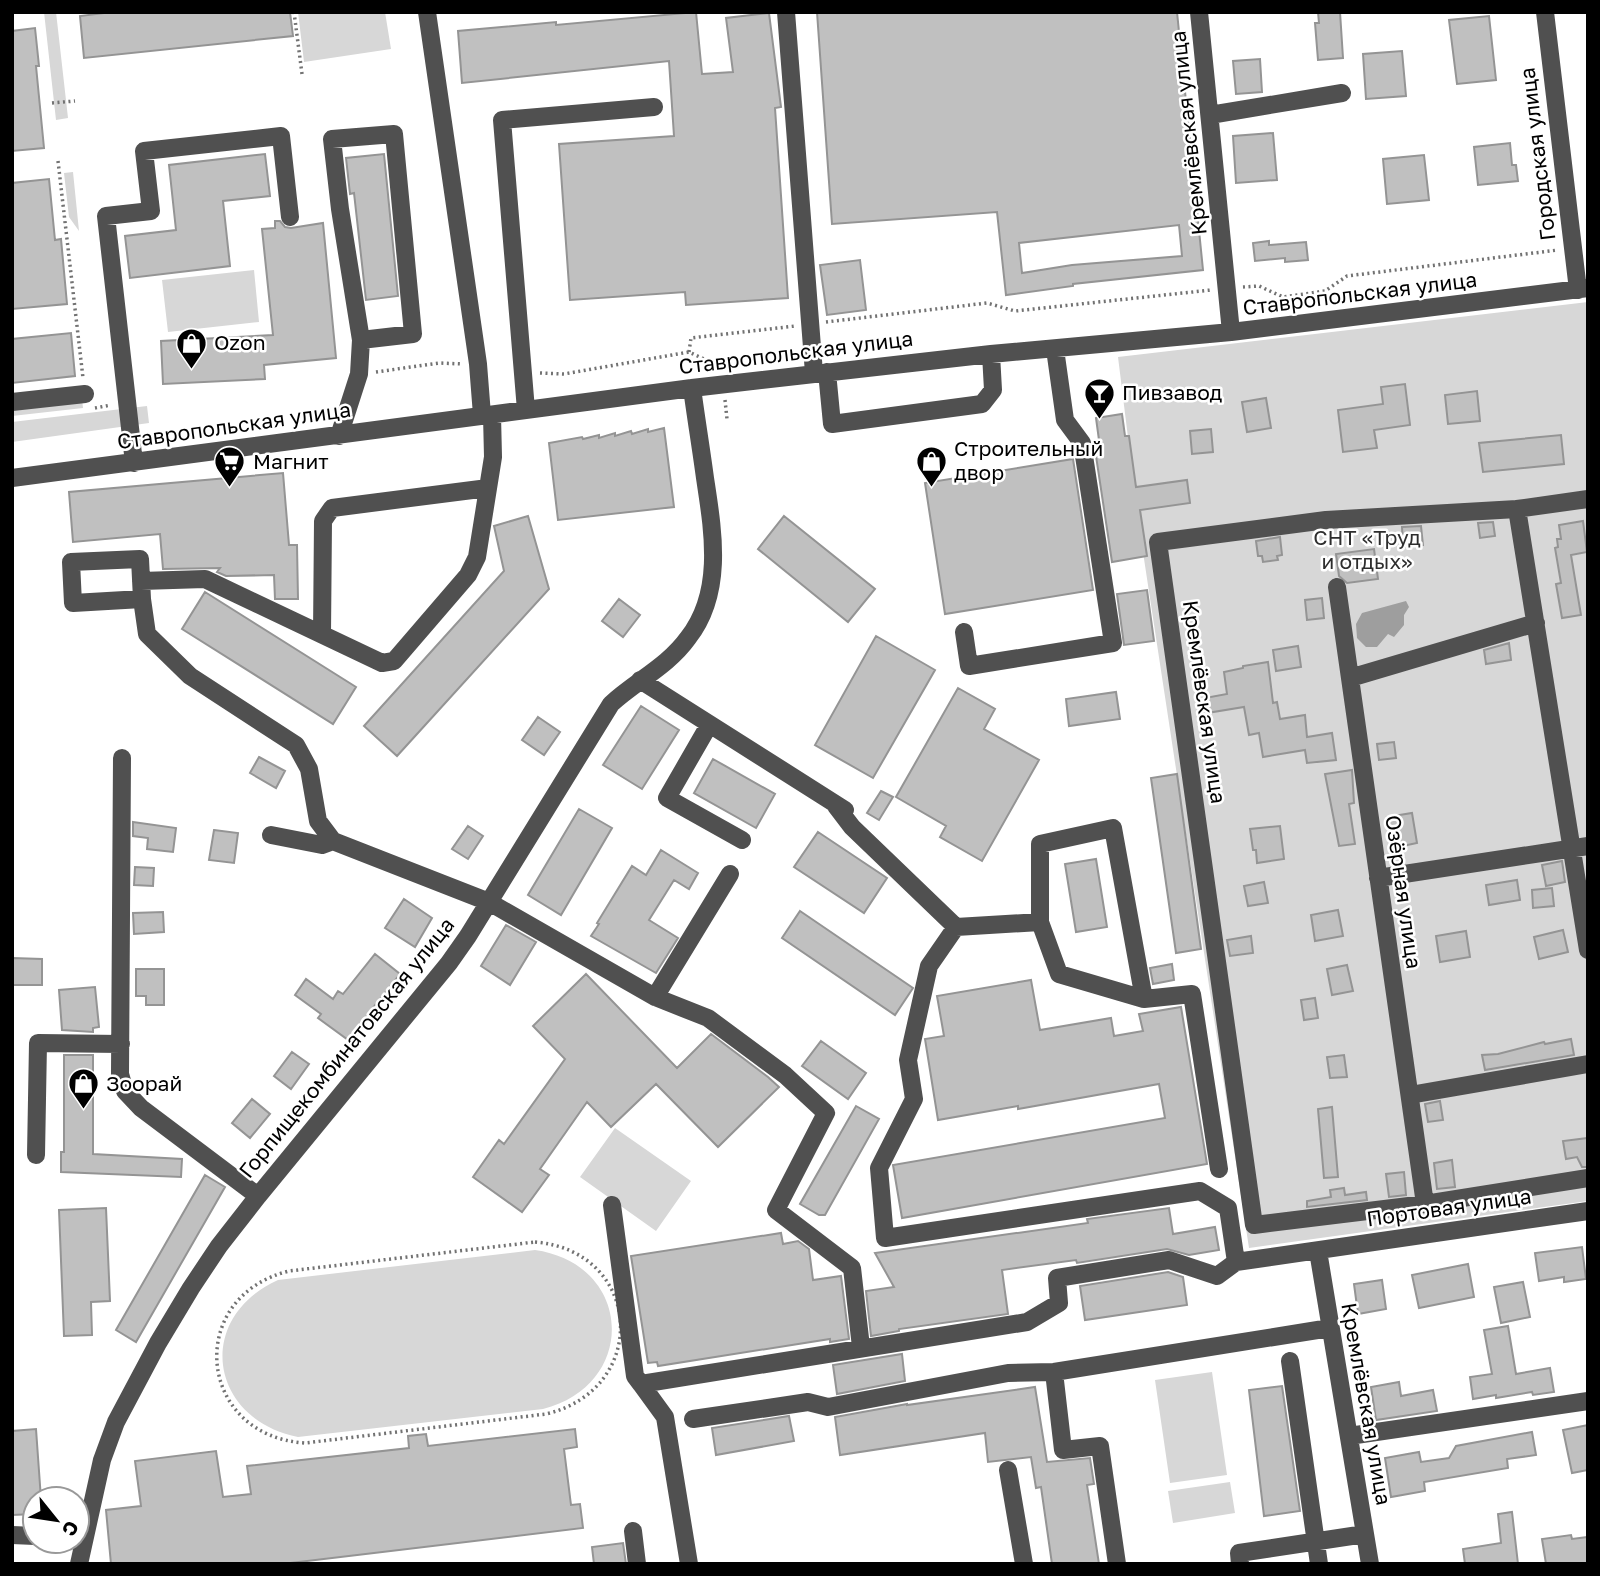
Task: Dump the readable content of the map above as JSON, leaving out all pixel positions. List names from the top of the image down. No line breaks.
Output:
{"streets":{"street":["Кремлёвская улица","Городская улица","Ставропольская улица","Озёрная улица","Горпищекомбинатовская улица","Портовая улица"]},"crossings":[["Кремлёвская улица","Ставропольская улица"],["Кремлёвская улица","Озёрная улица"],["Кремлёвская улица","Портовая улица"],["Городская улица","Ставропольская улица"],["Ставропольская улица","Горпищекомбинатовская улица"]],"parks":["СНТ «Труд и отдых»"],"places":{"shop":["Ozon","Строительный двор","Зоорай"],"bar":["Пивзавод"],"supermarket":["Магнит"]},"north":"bottom right"}
